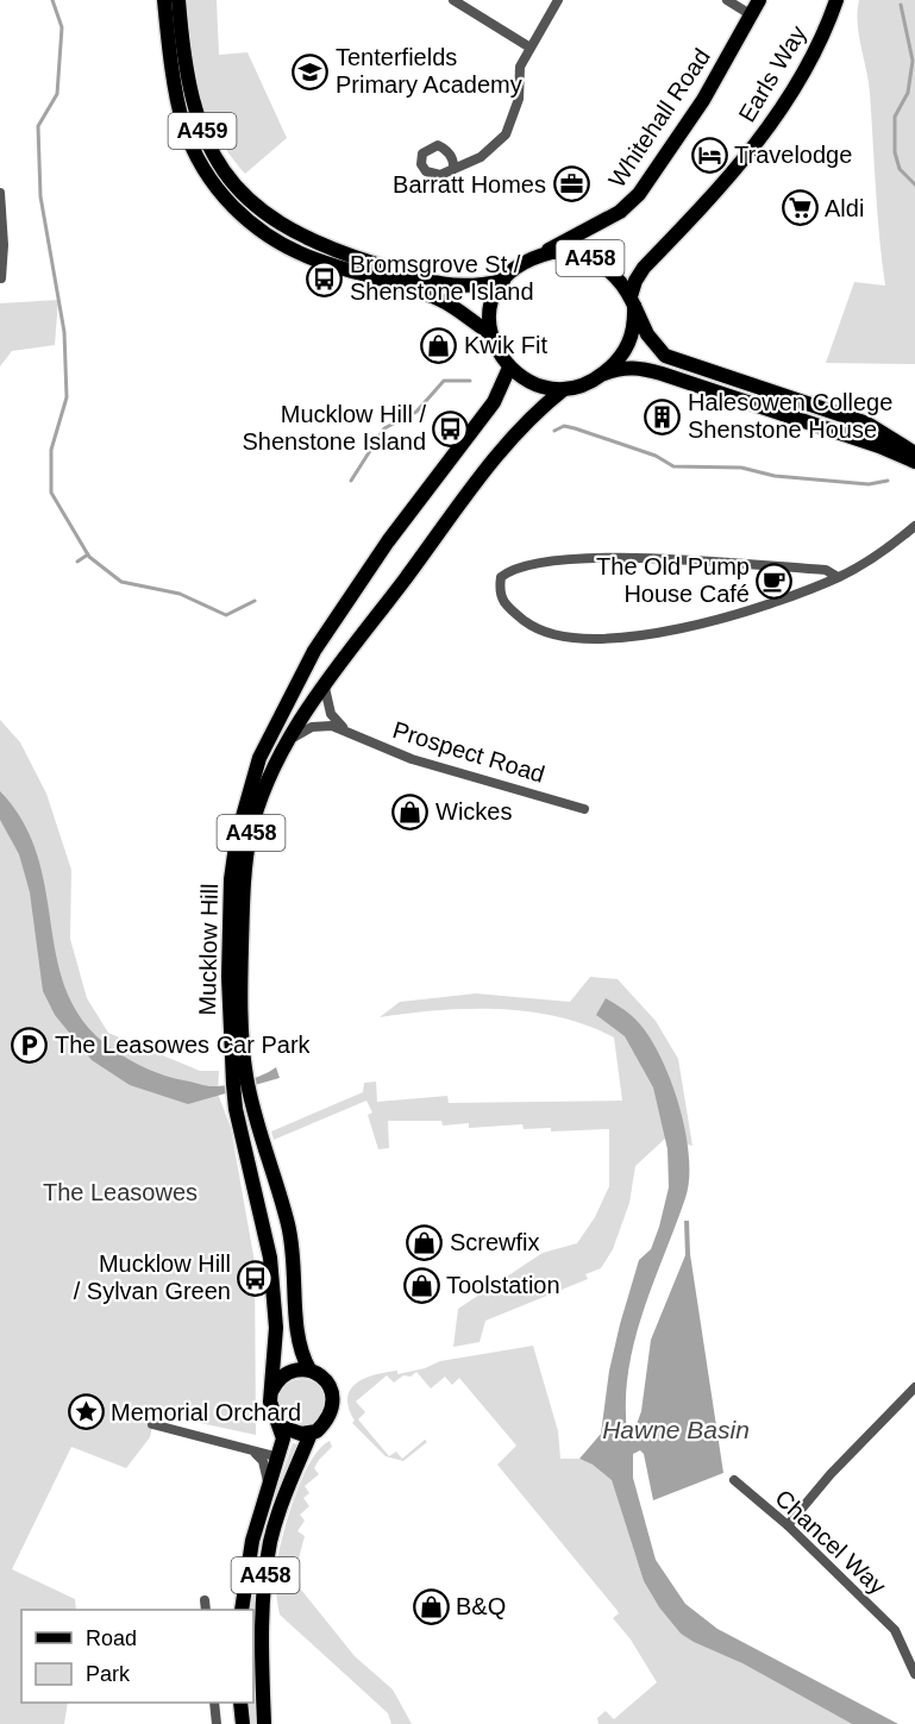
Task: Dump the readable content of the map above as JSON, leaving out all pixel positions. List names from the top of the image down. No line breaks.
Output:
{"streets":{"main road":["Earls Way","Whitehall Road","A459","A458","Mucklow Hill"],"street":["Prospect Road","Chancel Way"]},"crossings":[["Earls Way","Whitehall Road"],["Earls Way","A459"],["Earls Way","A458"],["Earls Way","Mucklow Hill"],["Whitehall Road","A459"],["Whitehall Road","A458"],["Whitehall Road","Mucklow Hill"],["A459","A458"],["A459","Mucklow Hill"],["A458","Mucklow Hill"],["Prospect Road","Mucklow Hill"]],"water":["Hawne Basin"],"parks":["The Leasowes"],"places":{"school or university":["Tenterfields Primary Academy"],"hotel":["Travelodge"],"office":["Barratt Homes"],"supermarket":["Aldi"],"bus stop":["Bromsgrove St / Shenstone Island","Mucklow Hill / Shenstone Island","Mucklow Hill / Sylvan Green"],"shop":["Kwik Fit","Wickes","Screwfix","Toolstation","B&Q"],"building":["Halesowen College Shenstone House"],"cafe":["The Old Pump House Café"],"parking":["The Leasowes Car Park"],"place":["Memorial Orchard"]},"legend":["Road","Park"]}
